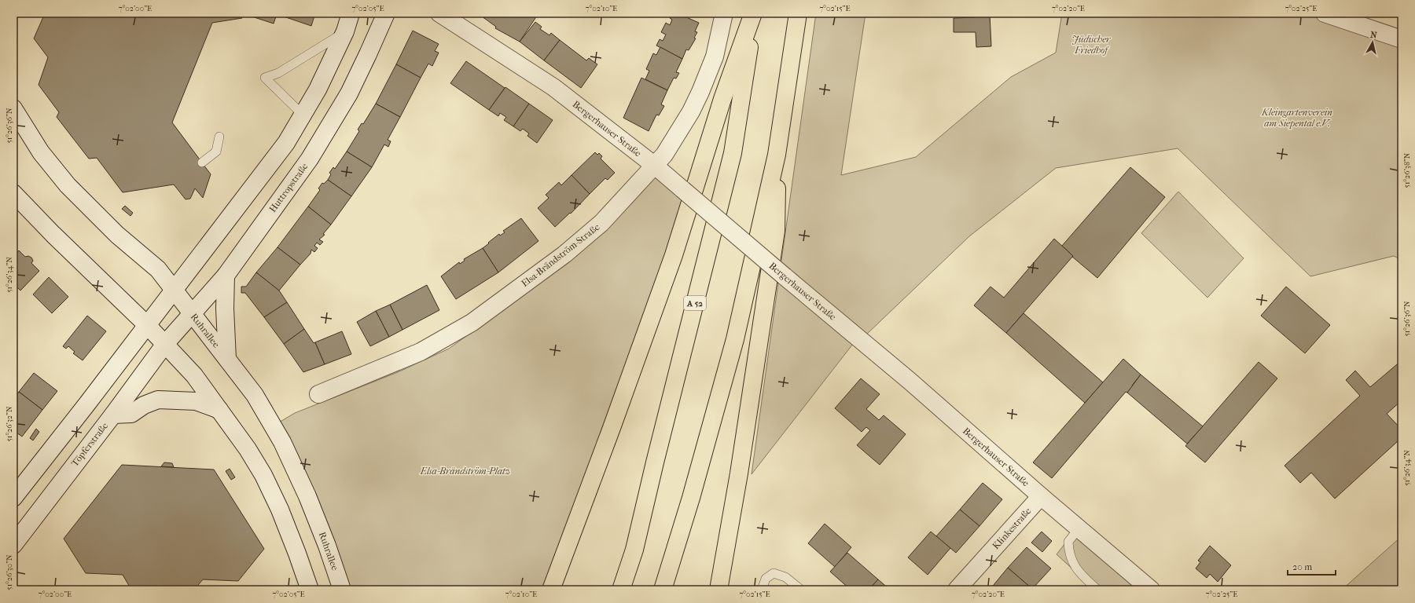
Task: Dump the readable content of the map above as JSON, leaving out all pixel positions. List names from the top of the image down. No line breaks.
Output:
{"streets":{"highway":["A 52"],"main road":["Bergerhauser Straße","Huttropstraße","Elsa-Brändström-Straße","Ruhrallee","Töpferstraße","Klinkestraße"]},"crossings":[["Bergerhauser Straße","Elsa-Brändström-Straße"],["Bergerhauser Straße","Klinkestraße"],["Huttropstraße","Ruhrallee"],["Huttropstraße","Töpferstraße"]],"parks":["Jüdischer Friedhof","Kleingartenverein am Siepental e.V.","Elsa-Brändström-Platz"],"scale_bar":"20 m","north":"top","coordinates":["7°02'00\"E","7°02'05\"E","7°02'10\"E","7°02'15\"E","7°02'20\"E","7°02'25\"E","51°26'36\"N","51°26'38\"N","51°26'34\"N","51°26'32\"N","51°26'30\"N"]}
